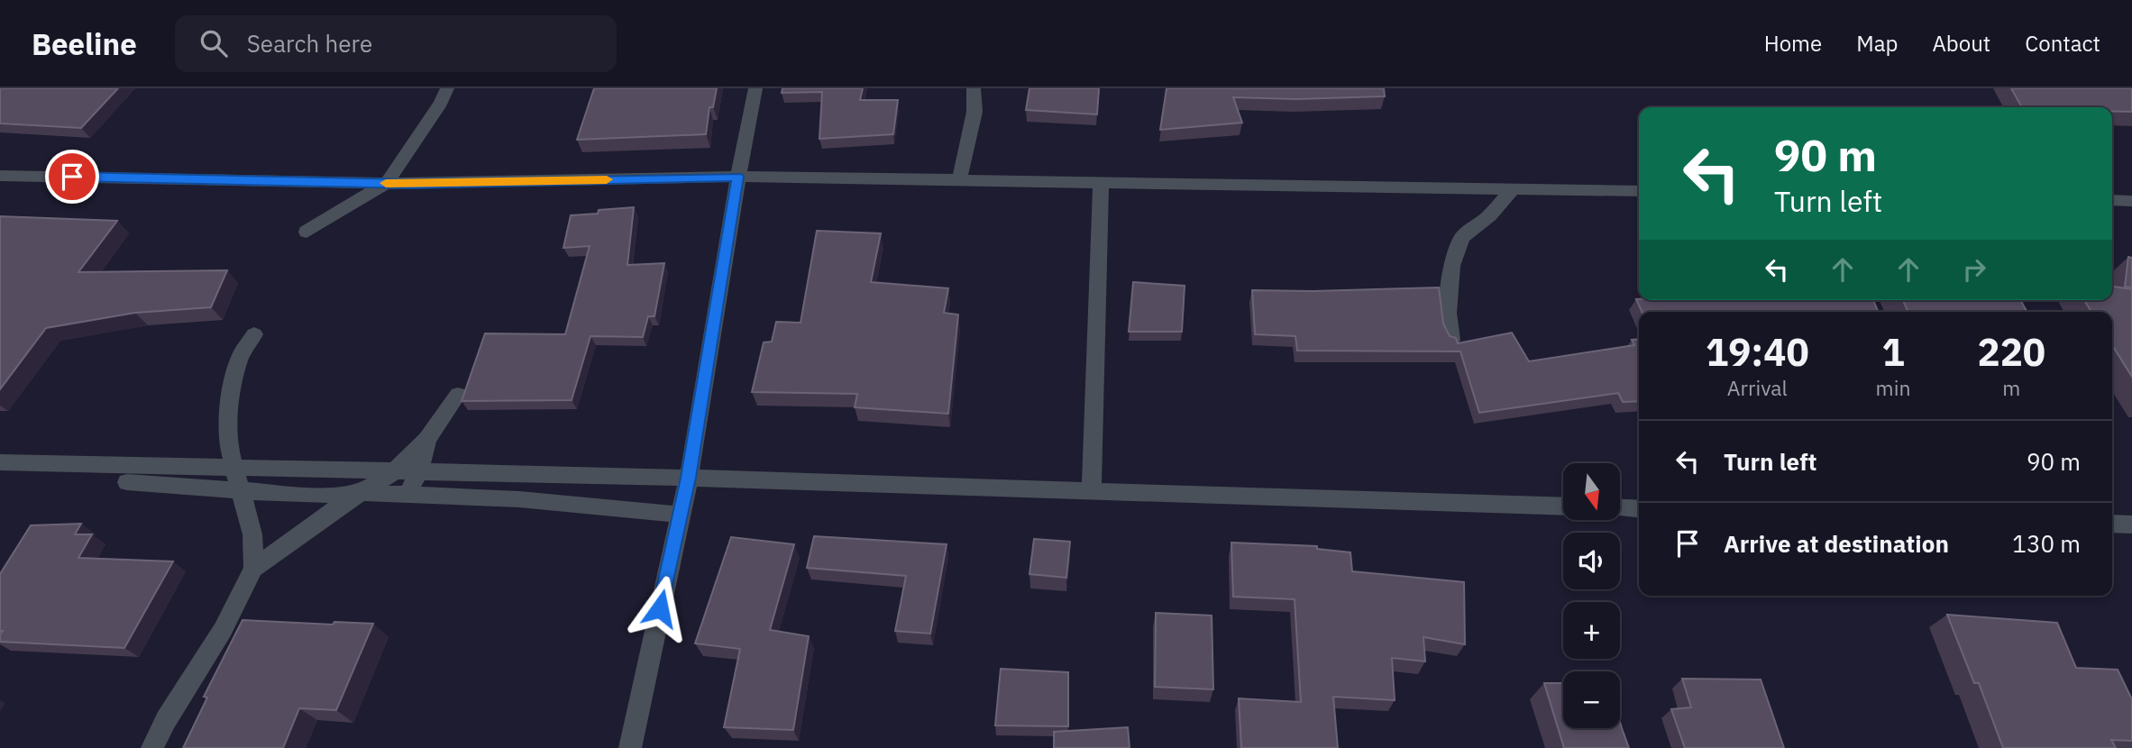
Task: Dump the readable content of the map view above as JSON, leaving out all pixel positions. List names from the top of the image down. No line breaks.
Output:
{"north":"bottom","page":{"header":"Beeline","search":"Search here","nav":["Home","Map","About","Contact"],"turn":["90 m","Turn left"],"eta":["19:40","Arrival","1","min","220","m"],"list":[{"name":"Turn left","value":"90 m"},{"name":"Arrive at destination","value":"130 m"}],"map_buttons":["+","−"]}}
